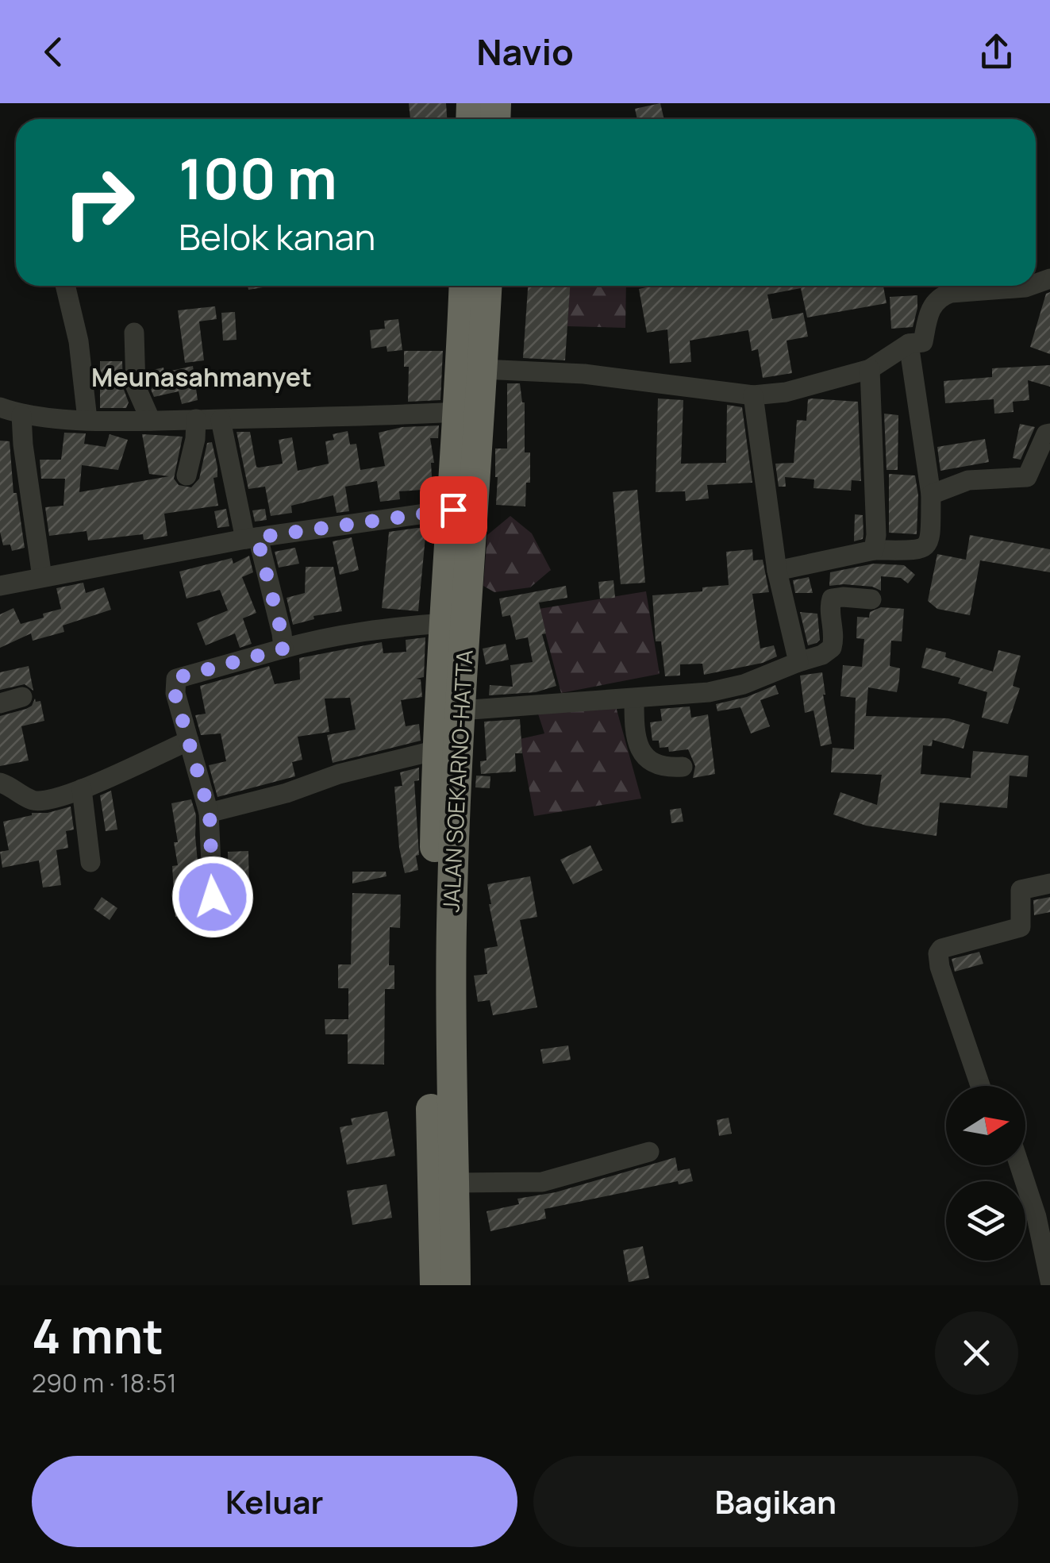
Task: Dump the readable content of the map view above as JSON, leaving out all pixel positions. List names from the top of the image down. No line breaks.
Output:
{"streets":{"highway":["JALAN SOEKARNO-HATTA"]},"districts":["Meunasahmanyet"],"north":"right","page":{"header":"Navio","turn":["100 m","Belok kanan"],"heading":["4 mnt","290 m · 18:51"],"buttons":["Keluar","Bagikan"]}}
